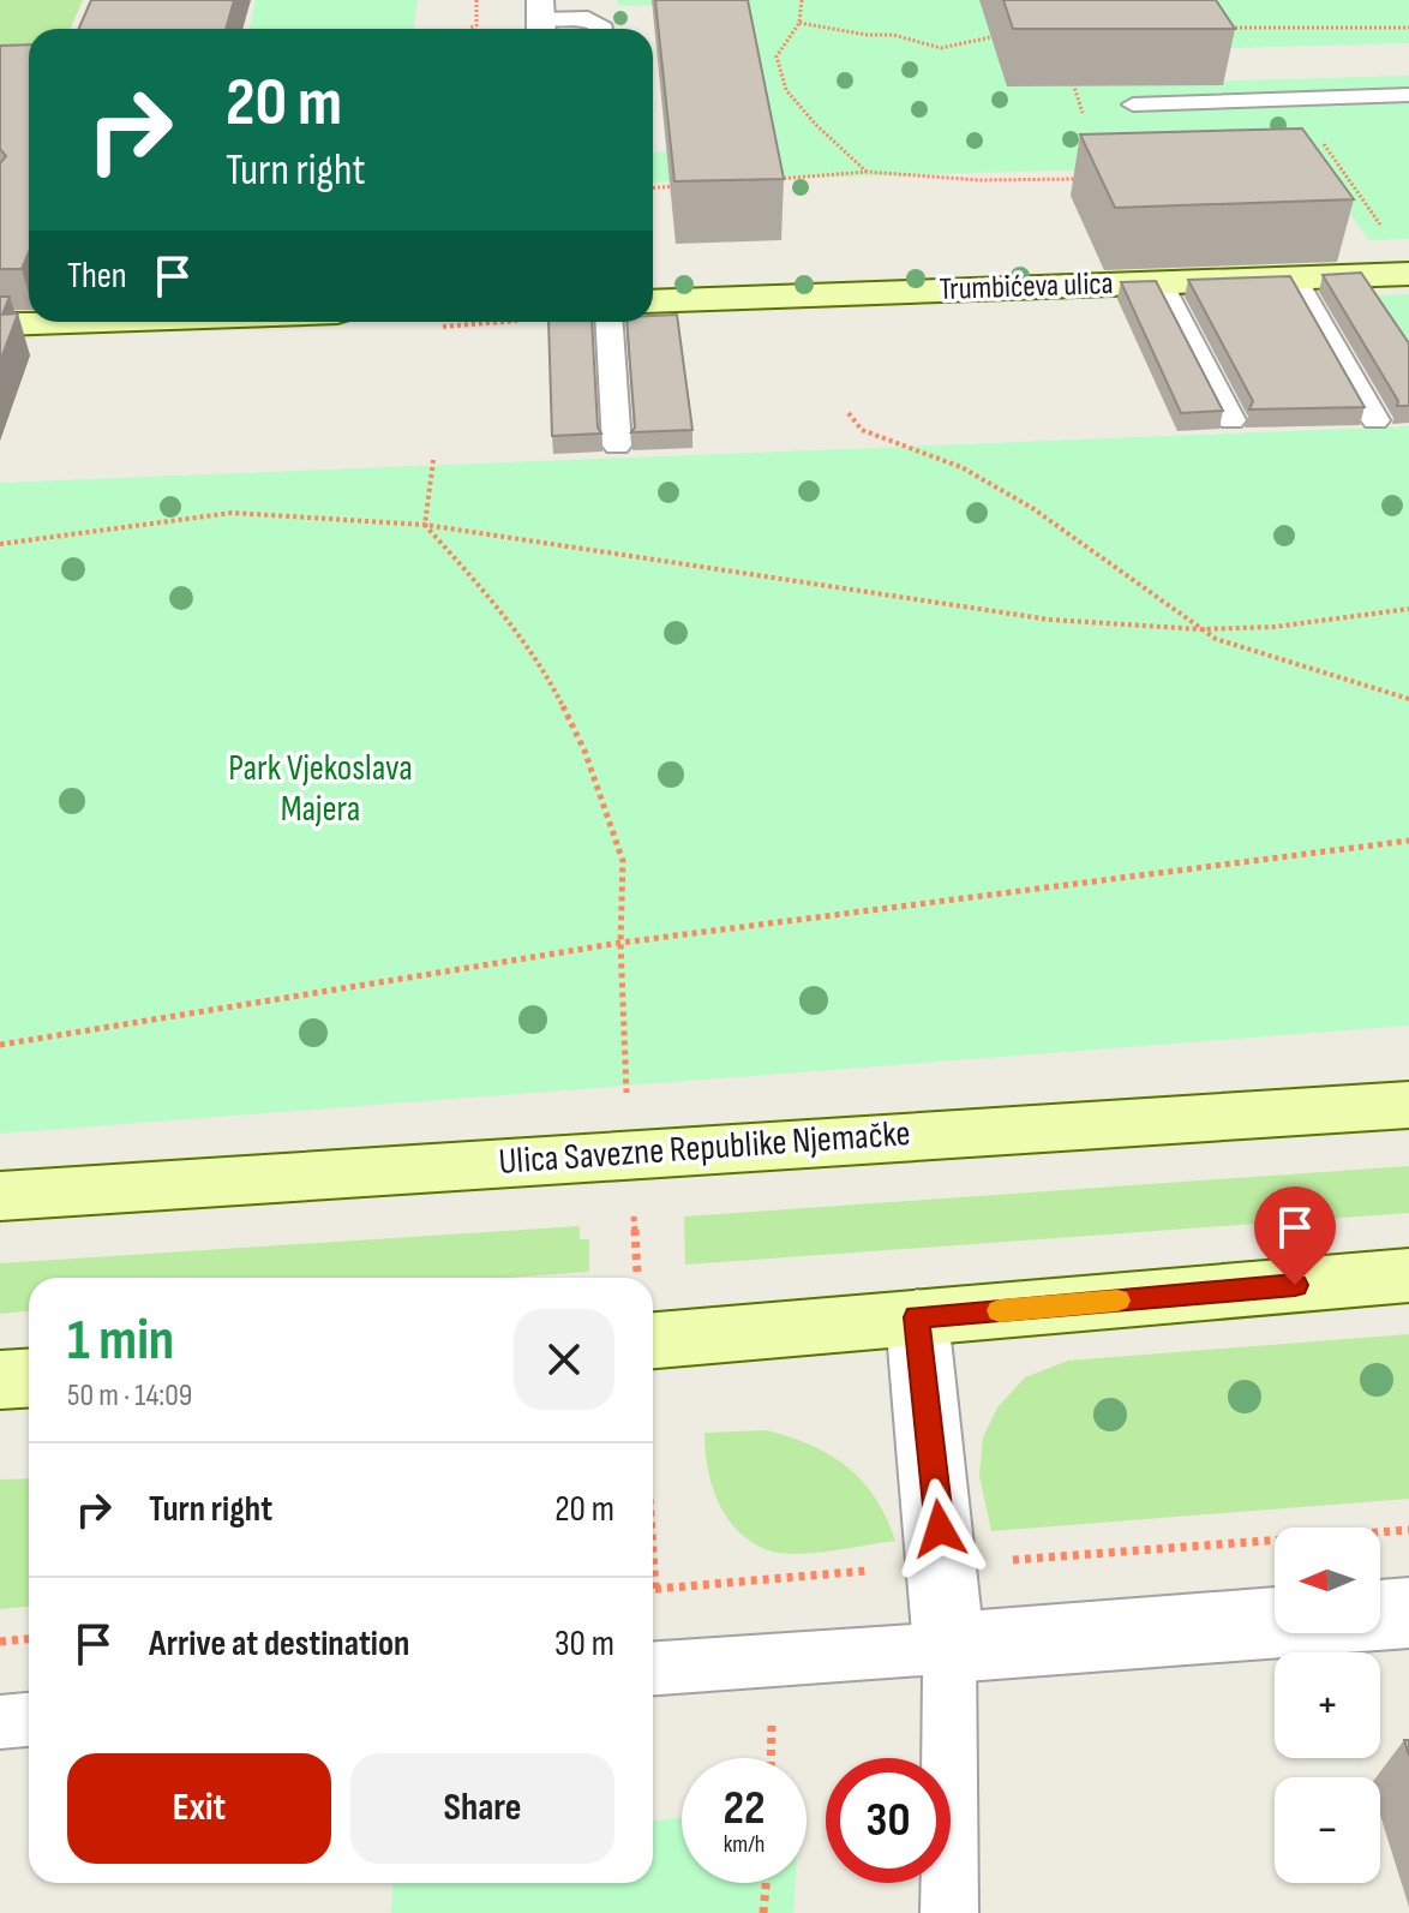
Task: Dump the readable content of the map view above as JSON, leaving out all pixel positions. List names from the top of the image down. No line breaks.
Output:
{"streets":{"street":["Trumbićeva ulica","Ulica Savezne Republike Njemačke"]},"parks":["Park Vjekoslava Majera"],"north":"left","page":{"turn":["20 m","Turn right"],"then":"Then","heading":["1 min","50 m · 14:09"],"list":[{"name":"Turn right","value":"20 m"},{"name":"Arrive at destination","value":"30 m"}],"map_buttons":["+","−"],"buttons":["Exit","Share"],"speed":"22 km/h","limit":"30"}}
